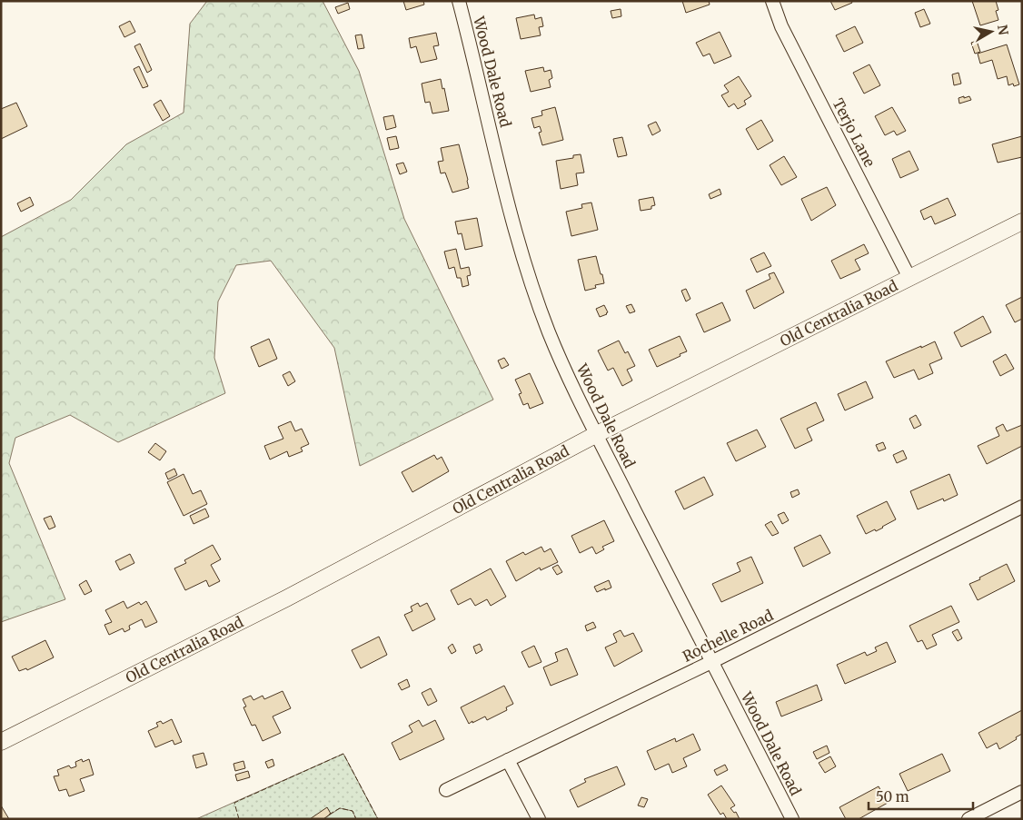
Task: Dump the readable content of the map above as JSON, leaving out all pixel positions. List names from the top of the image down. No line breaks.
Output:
{"streets":{"street":["Wood Dale Road","Terjo Lane","Old Centralia Road","Rochelle Road"]},"crossings":[["Wood Dale Road","Old Centralia Road"],["Wood Dale Road","Rochelle Road"],["Terjo Lane","Old Centralia Road"]],"scale_bar":"50 m","north":"right"}
